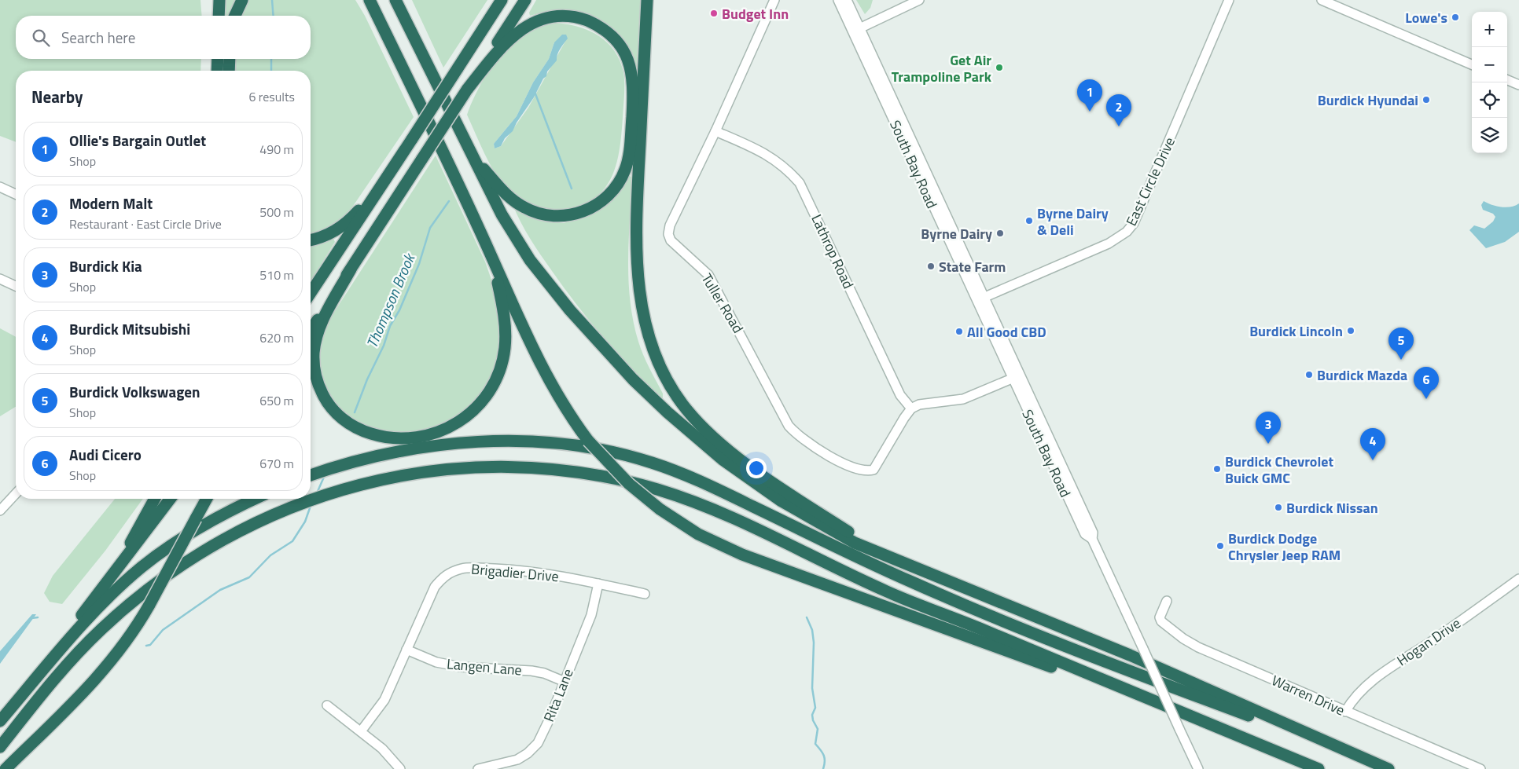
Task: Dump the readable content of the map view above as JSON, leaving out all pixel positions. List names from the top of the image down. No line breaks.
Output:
{"streets":{"street":["South Bay Road","East Circle Drive","Lathrop Road","Tuller Road","Brigadier Drive","Hogan Drive","Langen Lane","Rita Lane","Warren Drive"]},"crossings":[["South Bay Road","East Circle Drive"],["Lathrop Road","Tuller Road"],["Brigadier Drive","Langen Lane"],["Brigadier Drive","Rita Lane"],["Hogan Drive","Warren Drive"],["Langen Lane","Rita Lane"]],"water":["Thompson Brook"],"places":["Budget Inn","Lowe's","Get Air Trampoline Park","Burdick Hyundai","Byrne Dairy & Deli","Byrne Dairy","State Farm","Burdick Lincoln","All Good CBD","Burdick Mazda","Burdick Chevrolet Buick GMC","Burdick Nissan","Burdick Dodge Chrysler Jeep RAM"],"page":{"map_buttons":["+","−"],"search":"Search here","heading":["Nearby","6 results"],"pins":["1","2","5","6","3","4"],"list":[{"mark":"1","name":"Ollie's Bargain Outlet","note":"Shop","value":"490 m"},{"mark":"2","name":"Modern Malt","note":"Restaurant · East Circle Drive","value":"500 m"},{"mark":"3","name":"Burdick Kia","note":"Shop","value":"510 m"},{"mark":"4","name":"Burdick Mitsubishi","note":"Shop","value":"620 m"},{"mark":"5","name":"Burdick Volkswagen","note":"Shop","value":"650 m"},{"mark":"6","name":"Audi Cicero","note":"Shop","value":"670 m"}]}}
